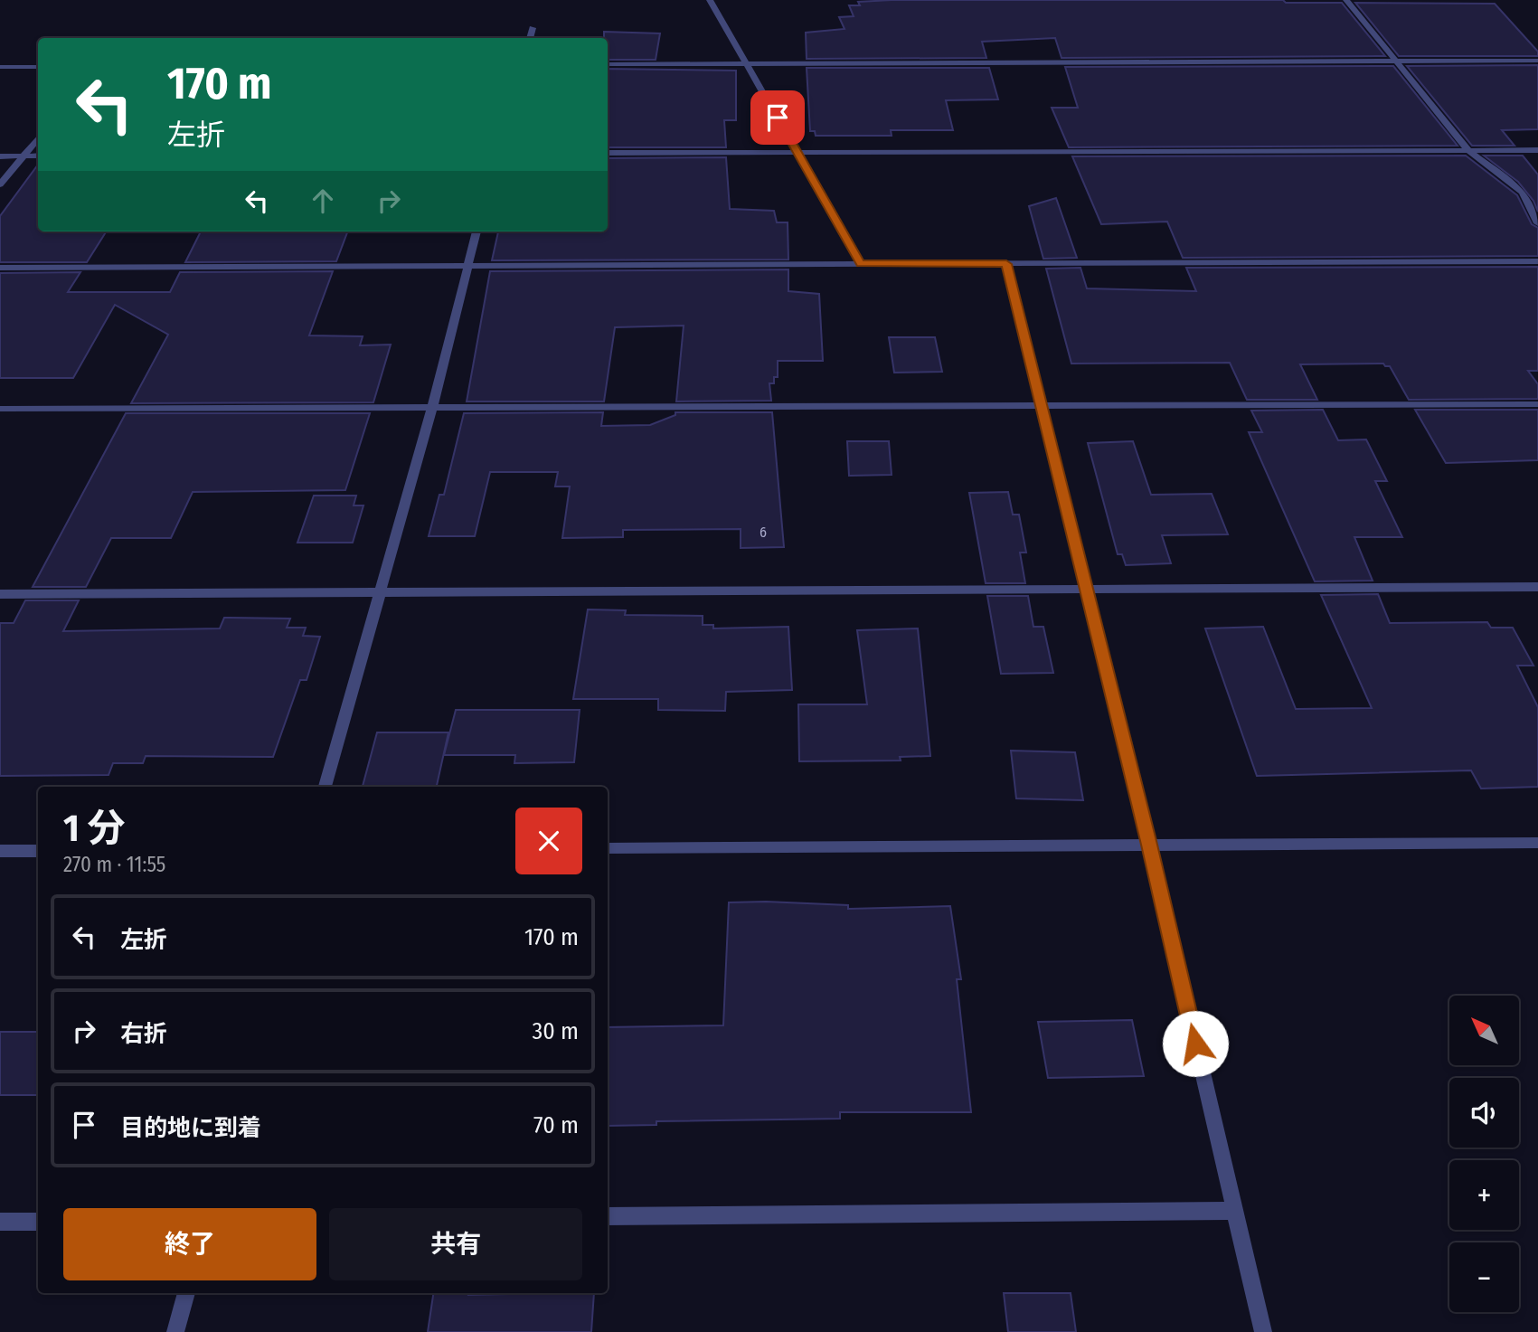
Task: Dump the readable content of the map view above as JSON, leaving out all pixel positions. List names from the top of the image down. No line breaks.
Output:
{"house_numbers":["6"],"north":"top left","page":{"turn":["170 m","左折"],"heading":["1 分","270 m · 11:55"],"list":[{"name":"左折","value":"170 m"},{"name":"右折","value":"30 m"},{"name":"目的地に到着","value":"70 m"}],"map_buttons":["+","−"],"buttons":["終了","共有"]}}
